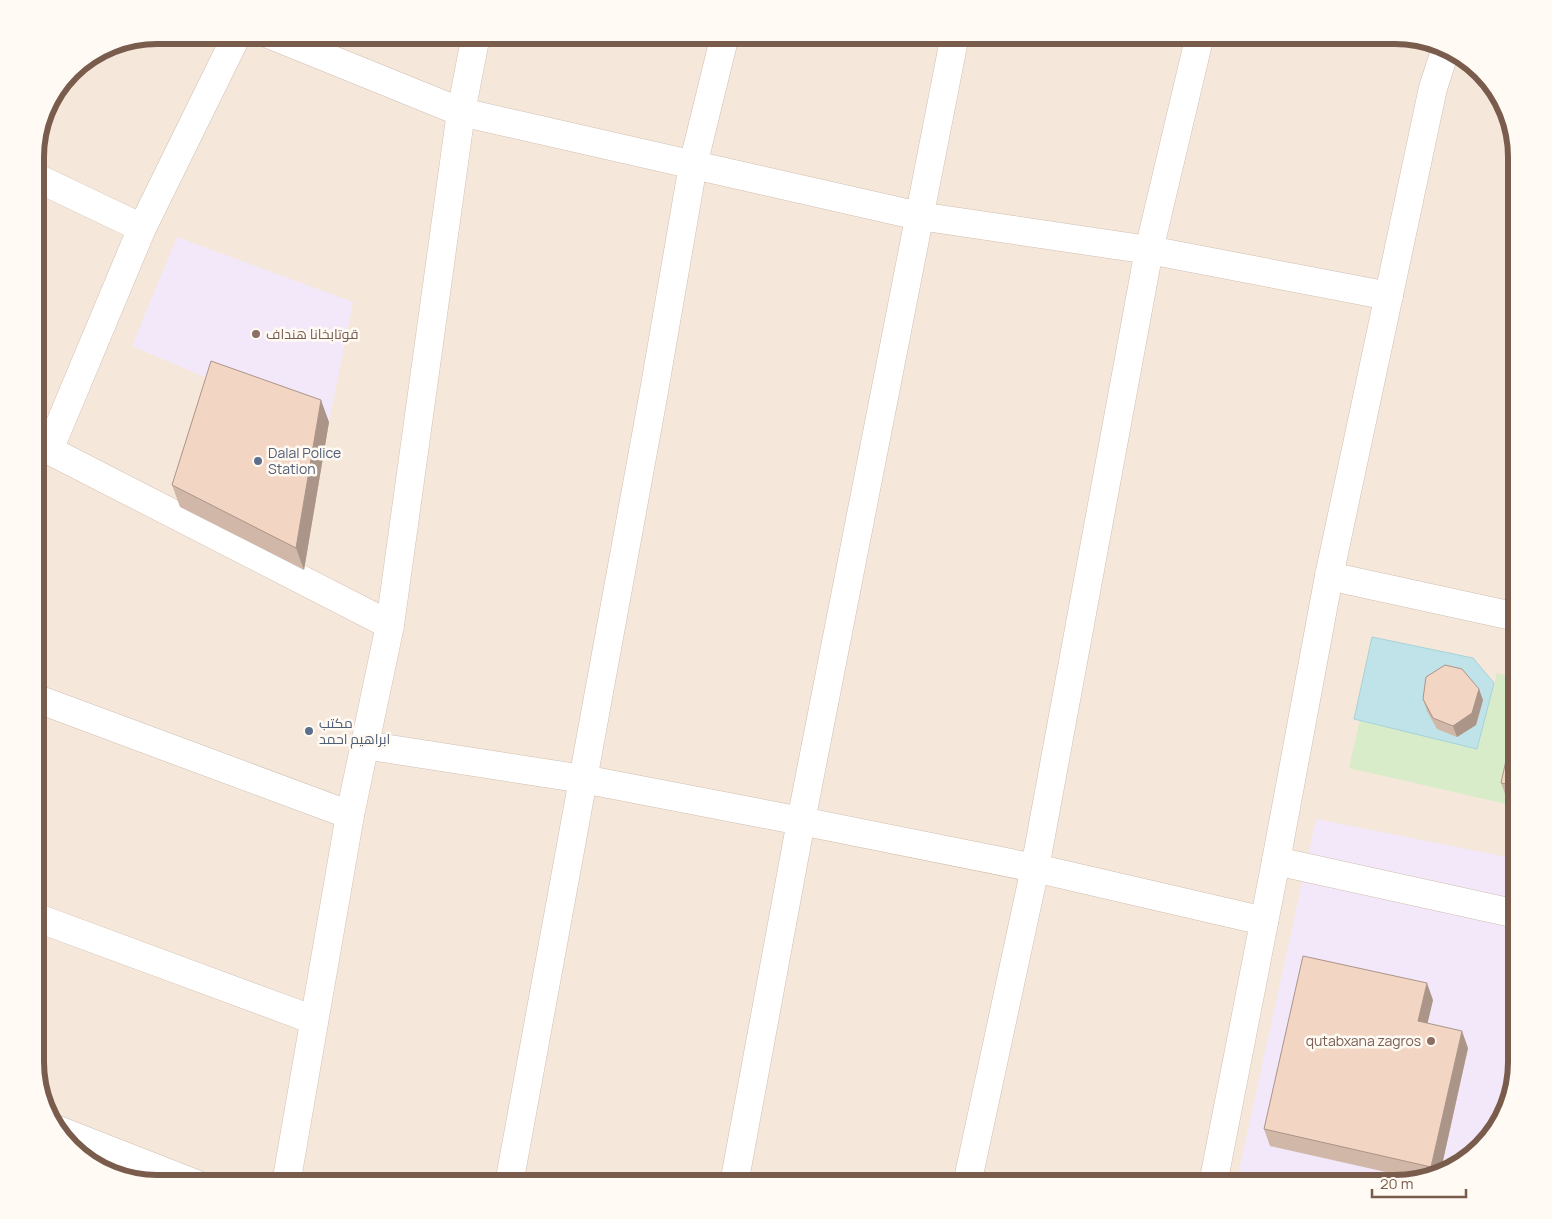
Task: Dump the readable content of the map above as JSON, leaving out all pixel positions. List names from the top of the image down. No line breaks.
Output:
{"places":["قوتابخانا هنداف","Dalal Police Station","مكتب ابراهيم احمد","qutabxana zagros"],"scale_bar":"20 m"}
